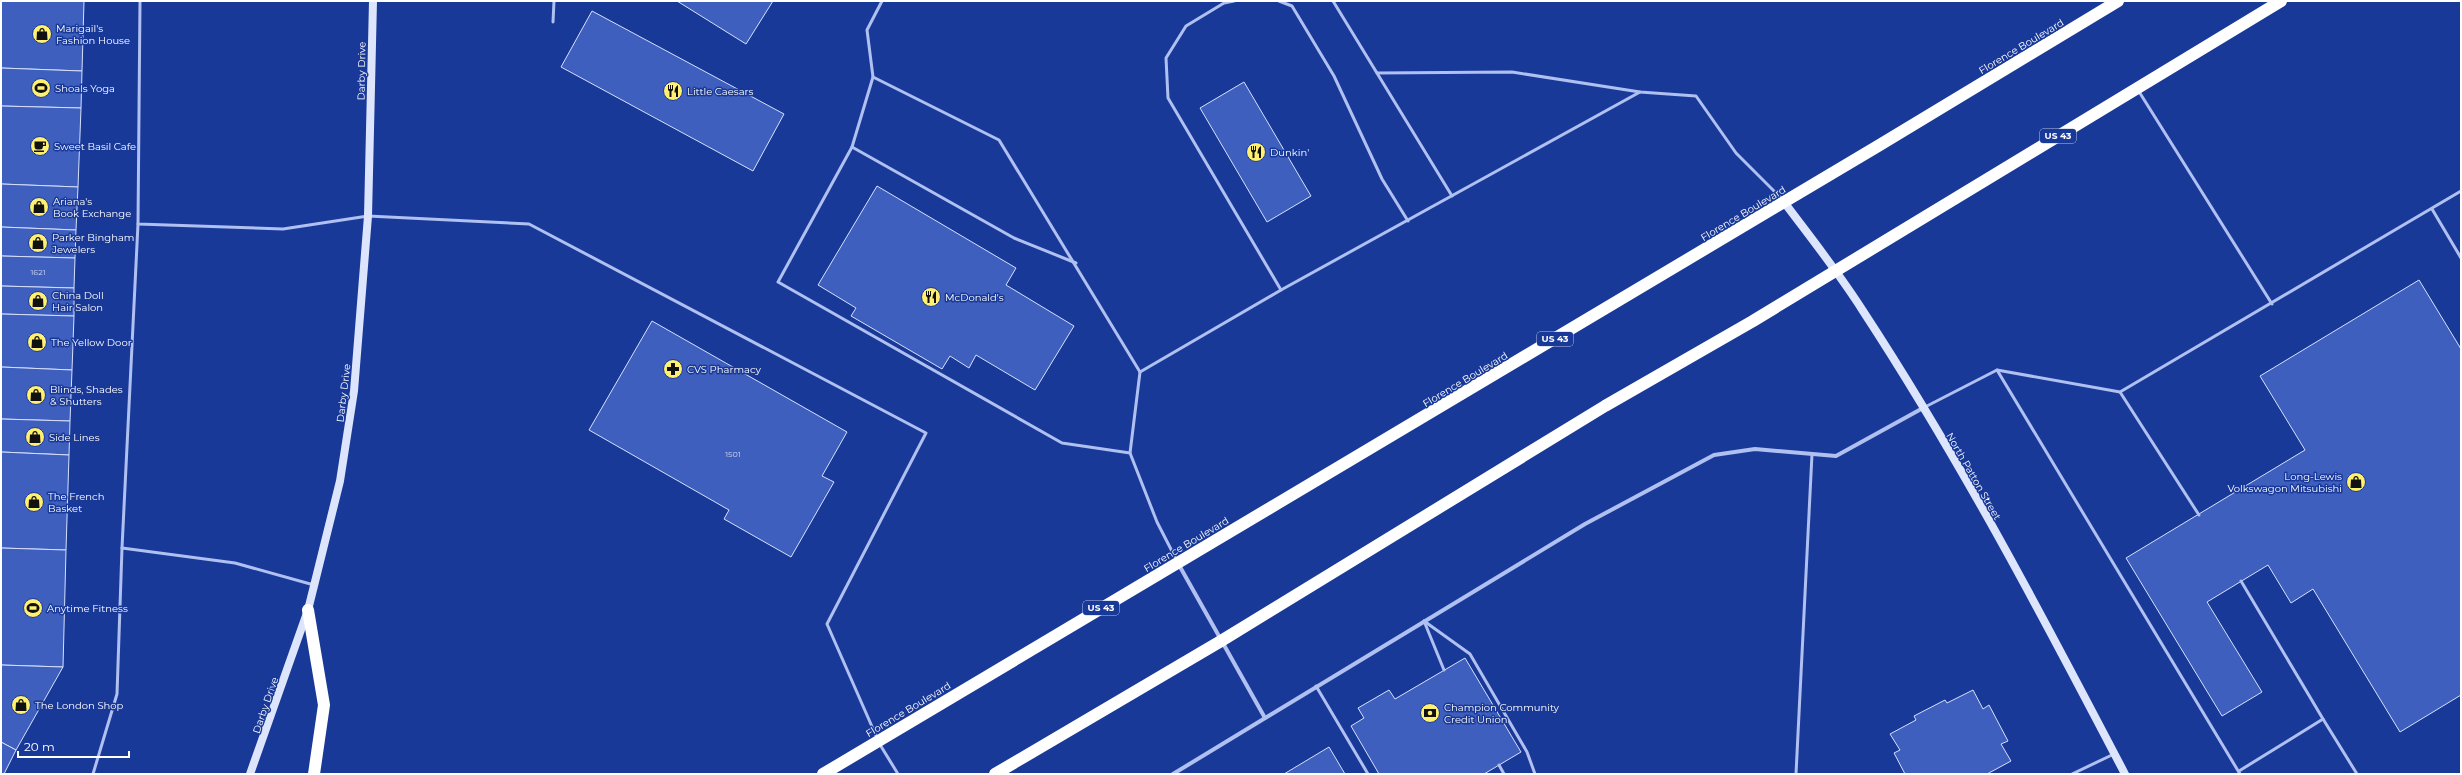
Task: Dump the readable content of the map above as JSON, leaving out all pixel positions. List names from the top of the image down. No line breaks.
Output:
{"streets":{"highway":["Florence Boulevard","US 43"],"main road":["Darby Drive","North Patton Street"]},"crossings":[["Florence Boulevard","North Patton Street"],["US 43","North Patton Street"]],"places":{"shop":["Marigail's Fashion House","Ariana's Book Exchange","Parker Bingham Jewelers","China Doll Hair Salon","The Yellow Door","Blinds, Shades & Shutters","Side Lines","Long-Lewis Volkswagon Mitsubishi","The French Basket","The London Shop"],"sports":["Shoals Yoga","Anytime Fitness"],"restaurant":["Little Caesars","Dunkin'","McDonald's"],"cafe":["Sweet Basil Cafe"],"pharmacy":["CVS Pharmacy"],"bank":["Champion Community Credit Union"]},"house_numbers":["1621","1501"],"scale_bar":"20 m"}
